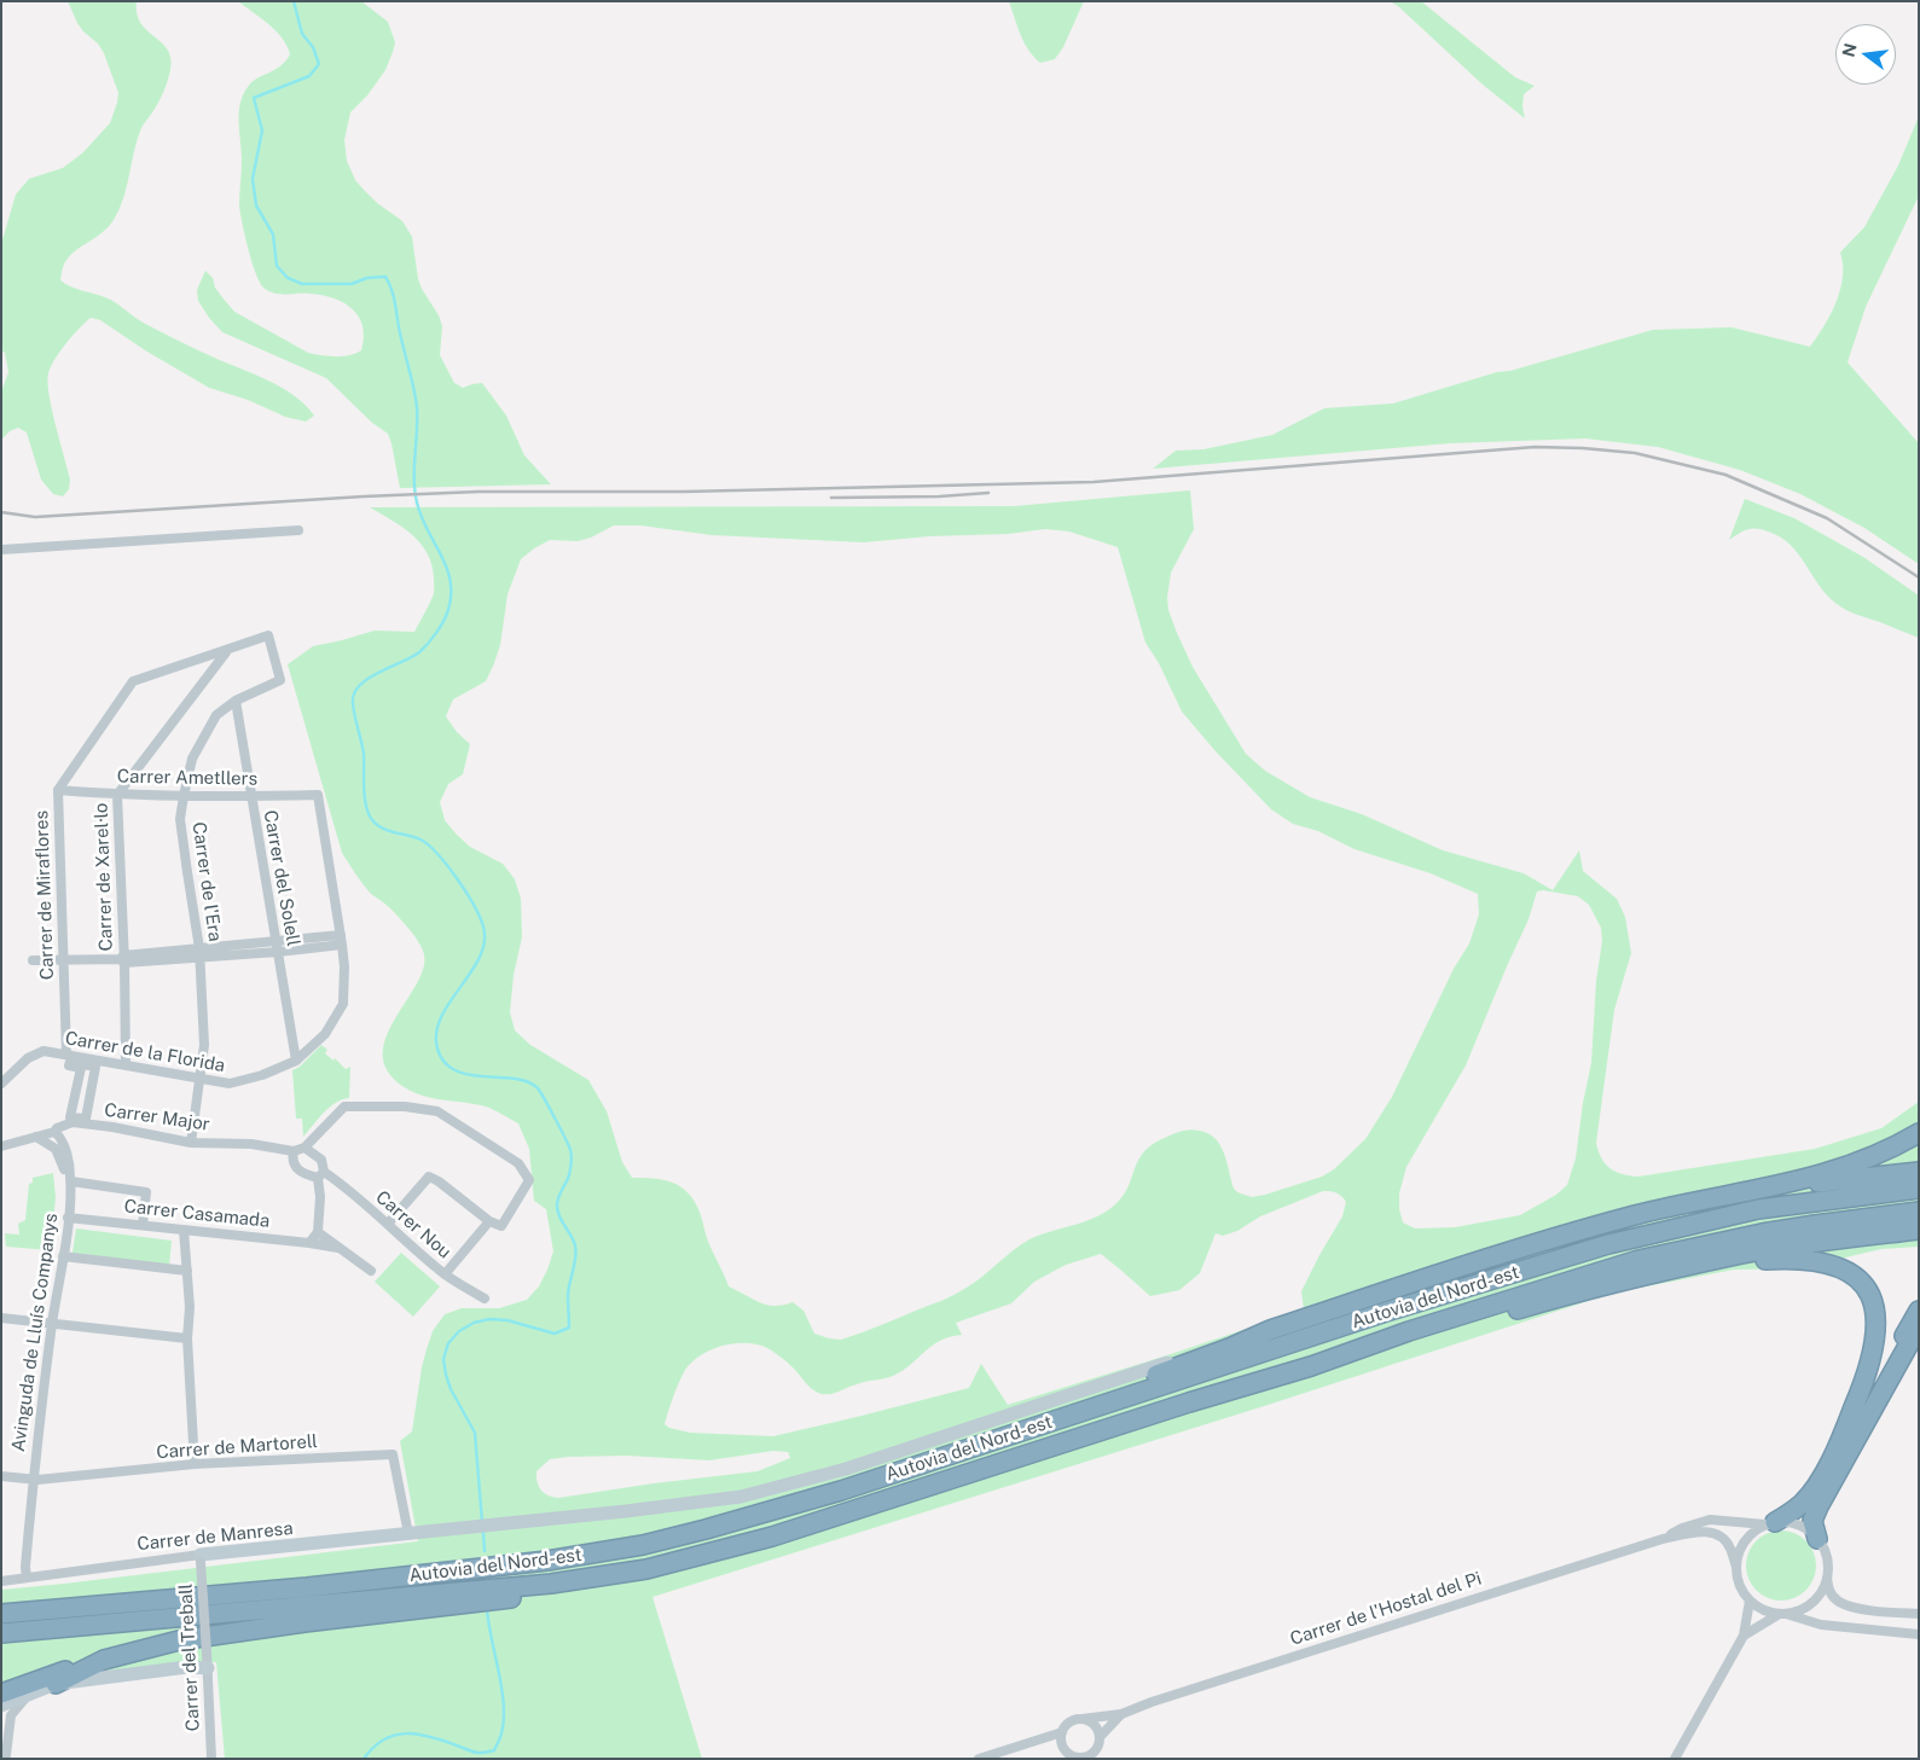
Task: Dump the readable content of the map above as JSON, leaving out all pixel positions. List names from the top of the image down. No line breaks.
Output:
{"streets":{"highway":["Autovia del Nord-est"],"street":["Carrer Ametllers","Carrer de Xarel·lo","Carrer del Solell","Carrer de l'Era","Carrer de Miraflores","Carrer de la Florida","Carrer Major","Carrer Casamada","Carrer Nou","Avinguda de Lluís Companys","Carrer de Martorell","Carrer de Manresa","Carrer de l'Hostal del Pi","Carrer del Treball"]},"crossings":[["Carrer Ametllers","Carrer de Xarel·lo"],["Carrer Ametllers","Carrer del Solell"],["Carrer Ametllers","Carrer de l'Era"],["Carrer Ametllers","Carrer de Miraflores"],["Carrer Ametllers","Carrer de la Florida"],["Carrer de Xarel·lo","Carrer de Miraflores"],["Carrer de Xarel·lo","Carrer de la Florida"],["Carrer del Solell","Carrer de l'Era"],["Carrer del Solell","Carrer de la Florida"],["Carrer de l'Era","Carrer de Miraflores"],["Carrer de l'Era","Carrer de la Florida"],["Carrer de l'Era","Carrer Major"],["Carrer de Miraflores","Carrer de la Florida"],["Carrer Major","Avinguda de Lluís Companys"],["Carrer Casamada","Avinguda de Lluís Companys"],["Avinguda de Lluís Companys","Carrer de Martorell"],["Avinguda de Lluís Companys","Carrer de Manresa"],["Carrer de Martorell","Carrer de Manresa"],["Carrer de Manresa","Carrer del Treball"]],"north":"left"}
